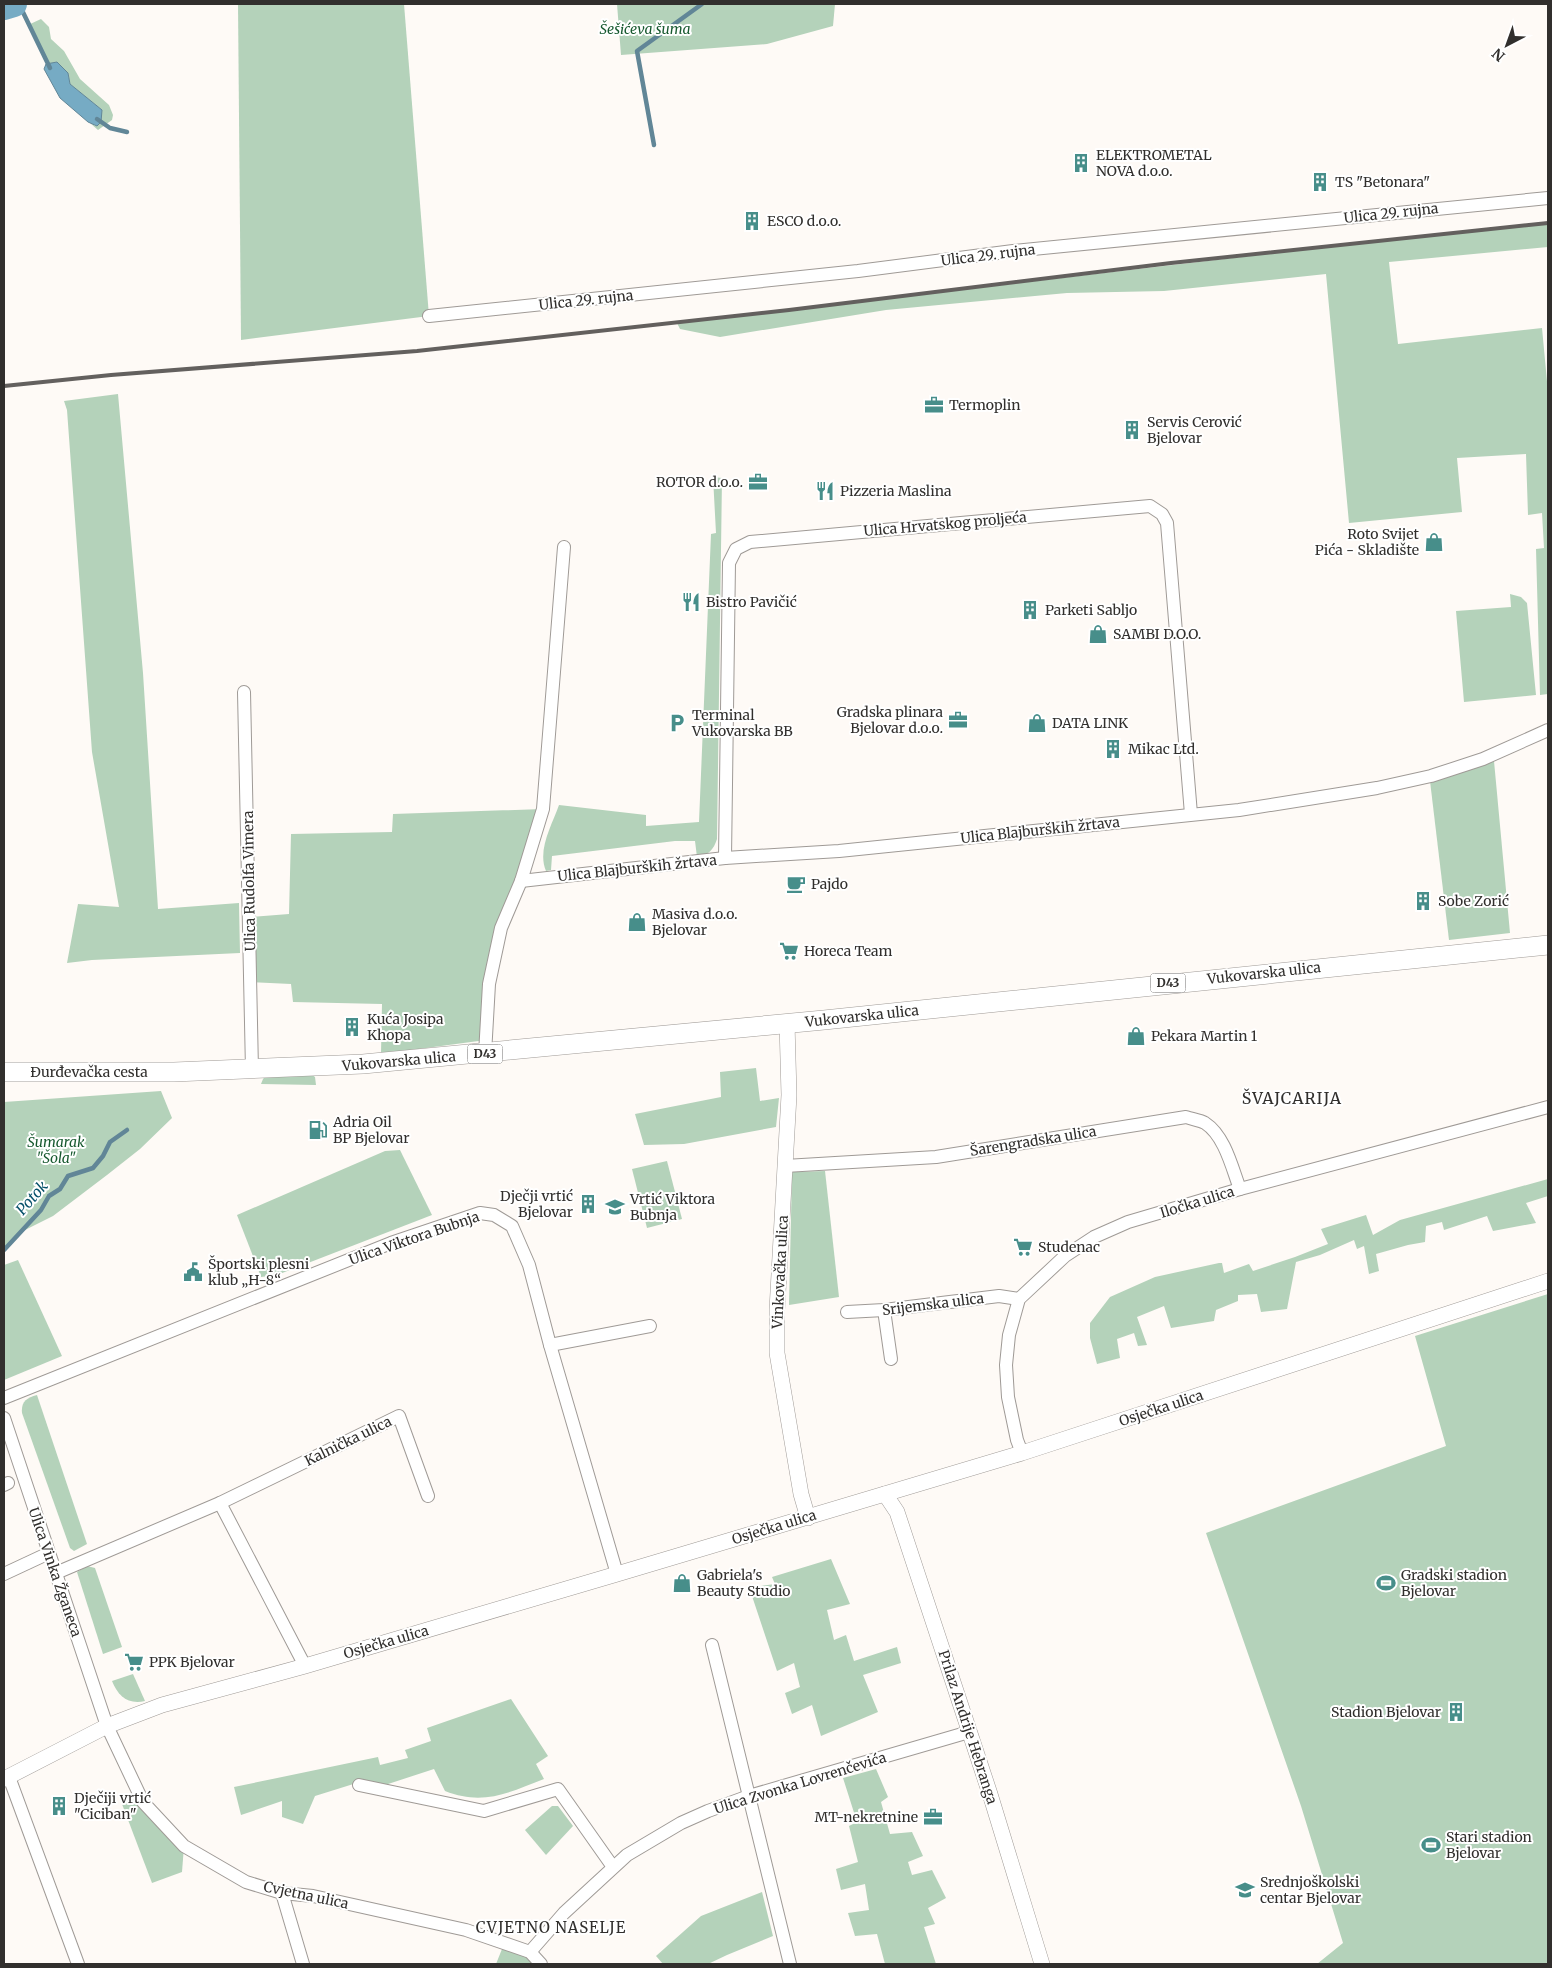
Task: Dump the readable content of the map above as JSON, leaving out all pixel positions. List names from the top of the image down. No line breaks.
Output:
{"streets":{"main road":["Vukovarska ulica","D43","Đurđevačka cesta"],"street":["Ulica 29. rujna","Ulica Hrvatskog proljeća","Ulica Blajburških žrtava","Ulica Rudolfa Vimera","Šarengradska ulica","Iločka ulica","Ulica Viktora Bubnja","Vinkovačka ulica","Srijemska ulica","Osječka ulica","Kalnička ulica","Ulica Vinka Žganeca","Prilaz Andrije Hebranga","Ulica Zvonka Lovrenčevića","Cvjetna ulica"]},"crossings":[["Ulica Hrvatskog proljeća","Ulica Blajburških žrtava"],["Ulica Rudolfa Vimera","Vukovarska ulica"],["Vukovarska ulica","Đurđevačka cesta"],["Vukovarska ulica","Vinkovačka ulica"],["Šarengradska ulica","Iločka ulica"],["Šarengradska ulica","Vinkovačka ulica"],["Iločka ulica","Srijemska ulica"],["Ulica Viktora Bubnja","Osječka ulica"],["Vinkovačka ulica","Osječka ulica"],["Osječka ulica","Ulica Vinka Žganeca"],["Osječka ulica","Prilaz Andrije Hebranga"],["Osječka ulica","Cvjetna ulica"],["Kalnička ulica","Ulica Vinka Žganeca"],["Ulica Vinka Žganeca","Cvjetna ulica"],["Prilaz Andrije Hebranga","Ulica Zvonka Lovrenčevića"],["Ulica Zvonka Lovrenčevića","Cvjetna ulica"]],"districts":["ŠVAJCARIJA","CVJETNO NASELJE"],"water":["Potok"],"parks":["Šešićeva šuma","Šumarak \"Šola\""],"places":{"building":["ELEKTROMETAL NOVA d.o.o.","TS \"Betonara\"","ESCO d.o.o.","Servis Cerović Bjelovar","Parketi Sabljo","Mikac Ltd.","Sobe Zorić","Kuća Josipa Khopa","Dječji vrtić Bjelovar","Stadion Bjelovar","Dječiji vrtić \"Ciciban\""],"office":["Termoplin","ROTOR d.o.o.","Gradska plinara Bjelovar d.o.o.","MT-nekretnine"],"restaurant":["Pizzeria Maslina","Bistro Pavičić"],"shop":["Roto Svijet Pića - Skladište","SAMBI D.O.O.","DATA LINK","Masiva d.o.o. Bjelovar","Pekara Martin 1","Gabriela's Beauty Studio"],"parking":["Terminal Vukovarska BB"],"cafe":["Pajdo"],"supermarket":["Horeca Team","Studenac","PPK Bjelovar"],"fuel station":["Adria Oil BP Bjelovar"],"school or university":["Vrtić Viktora Bubnja","Srednjoškolski centar Bjelovar"],"public building":["Športski plesni klub „H-8“"],"sports":["Gradski stadion Bjelovar","Stari stadion Bjelovar"]},"north":"bottom left"}
